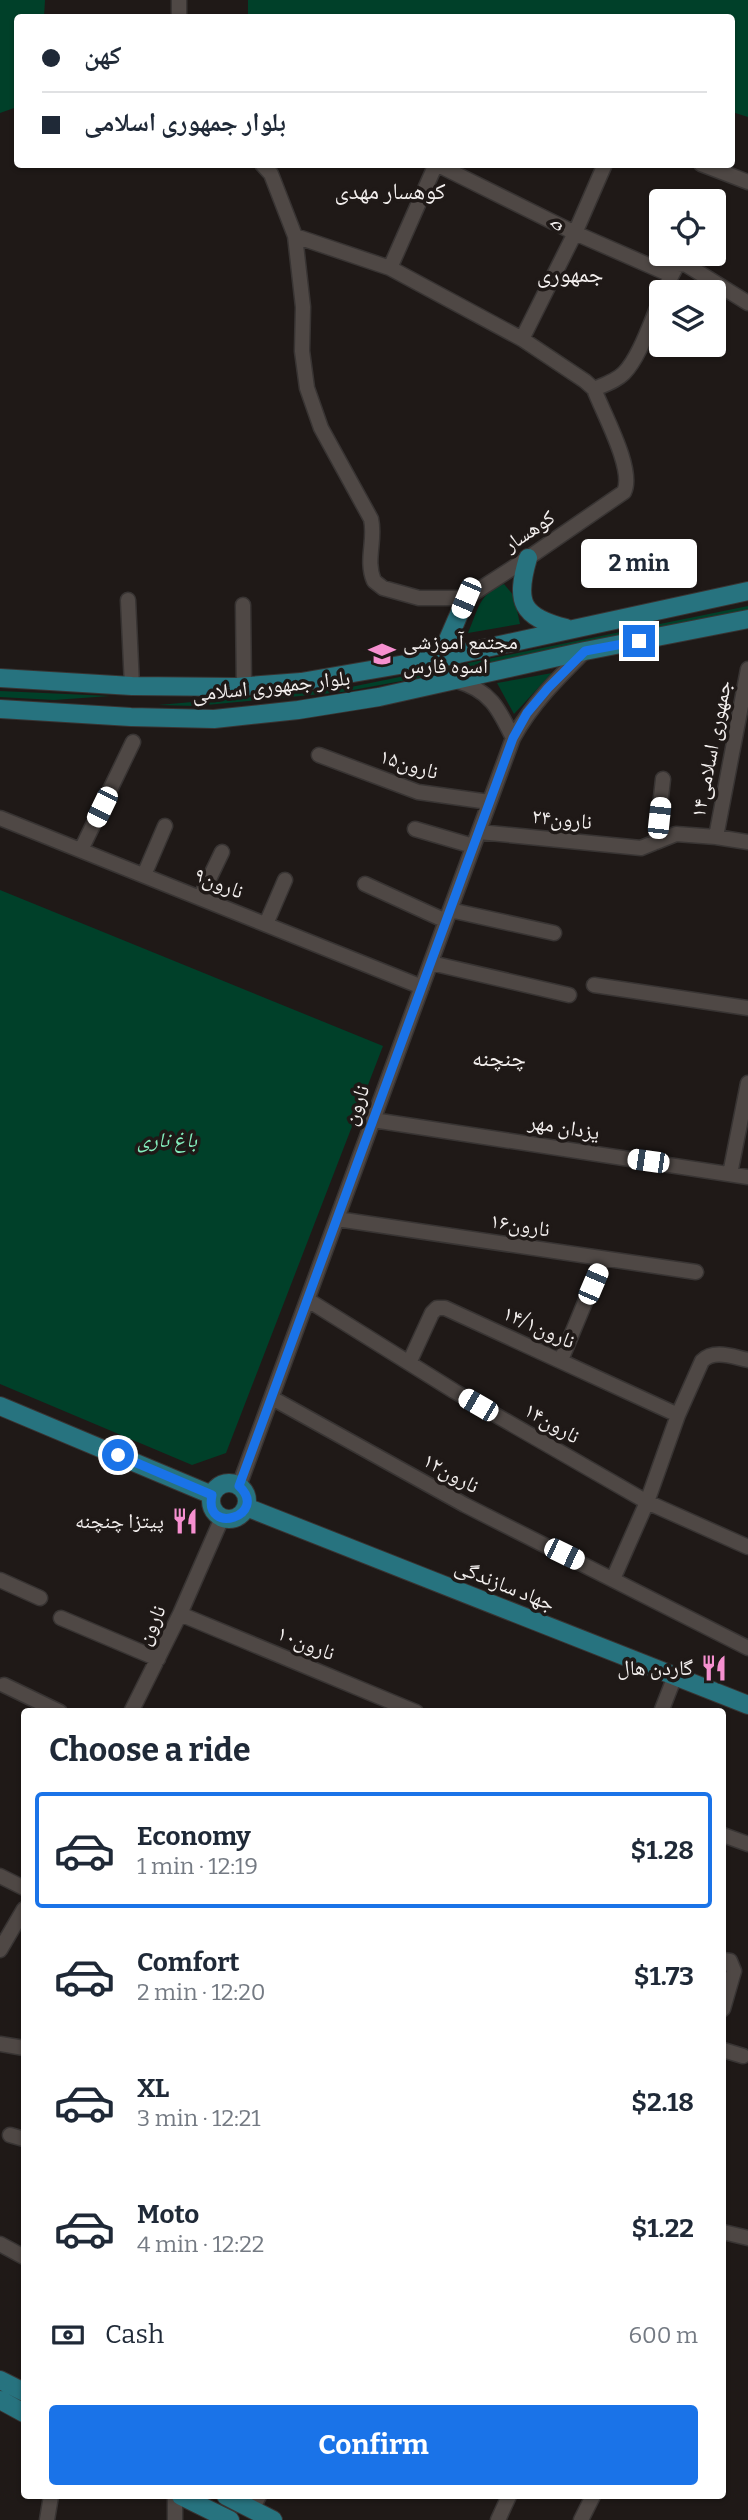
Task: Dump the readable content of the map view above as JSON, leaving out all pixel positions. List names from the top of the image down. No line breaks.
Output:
{"streets":{"main road":["بلوار جمهوری اسلامی","جهاد سازندگی"],"street":["۵","کوهسار","جمهوری اسلامی۱۴","نارون۱۵","نارون۲۴","نارون۹","نارون","یزدان مهر","نارون۱۶","۱۴/۱نارون","نارون۱۴","نارون۱۲","نارون۱۰"]},"crossings":[["۵","کوهسار"],["بلوار جمهوری اسلامی","نارون"],["نارون۱۵","نارون"],["نارون۲۴","نارون"],["نارون۹","نارون"],["نارون","یزدان مهر"],["نارون","نارون۱۶"],["نارون","نارون۱۴"],["نارون","نارون۱۲"],["نارون","جهاد سازندگی"],["نارون","نارون۱۰"],["۱۴/۱نارون","نارون۱۴"]],"districts":["کوهسار مهدی","جمهوری","چنچنه"],"parks":["باغ ناری"],"places":{"school or university":["مجتمع آموزشی اسوه فارس"],"restaurant":["پیتزا چنچنه","گاردن هال"]},"page":{"banner":["کهن","بلوار جمهوری اسلامی"],"bubble":"2 min","heading":"Choose a ride","list":[{"name":"Economy","note":"1 min · 12:19","value":"$1.28"},{"name":"Comfort","note":"2 min · 12:20","value":"$1.73"},{"name":"XL","note":"3 min · 12:21","value":"$2.18"},{"name":"Moto","note":"4 min · 12:22","value":"$1.22"}],"pay":["Cash","600 m"],"buttons":"Confirm"}}
